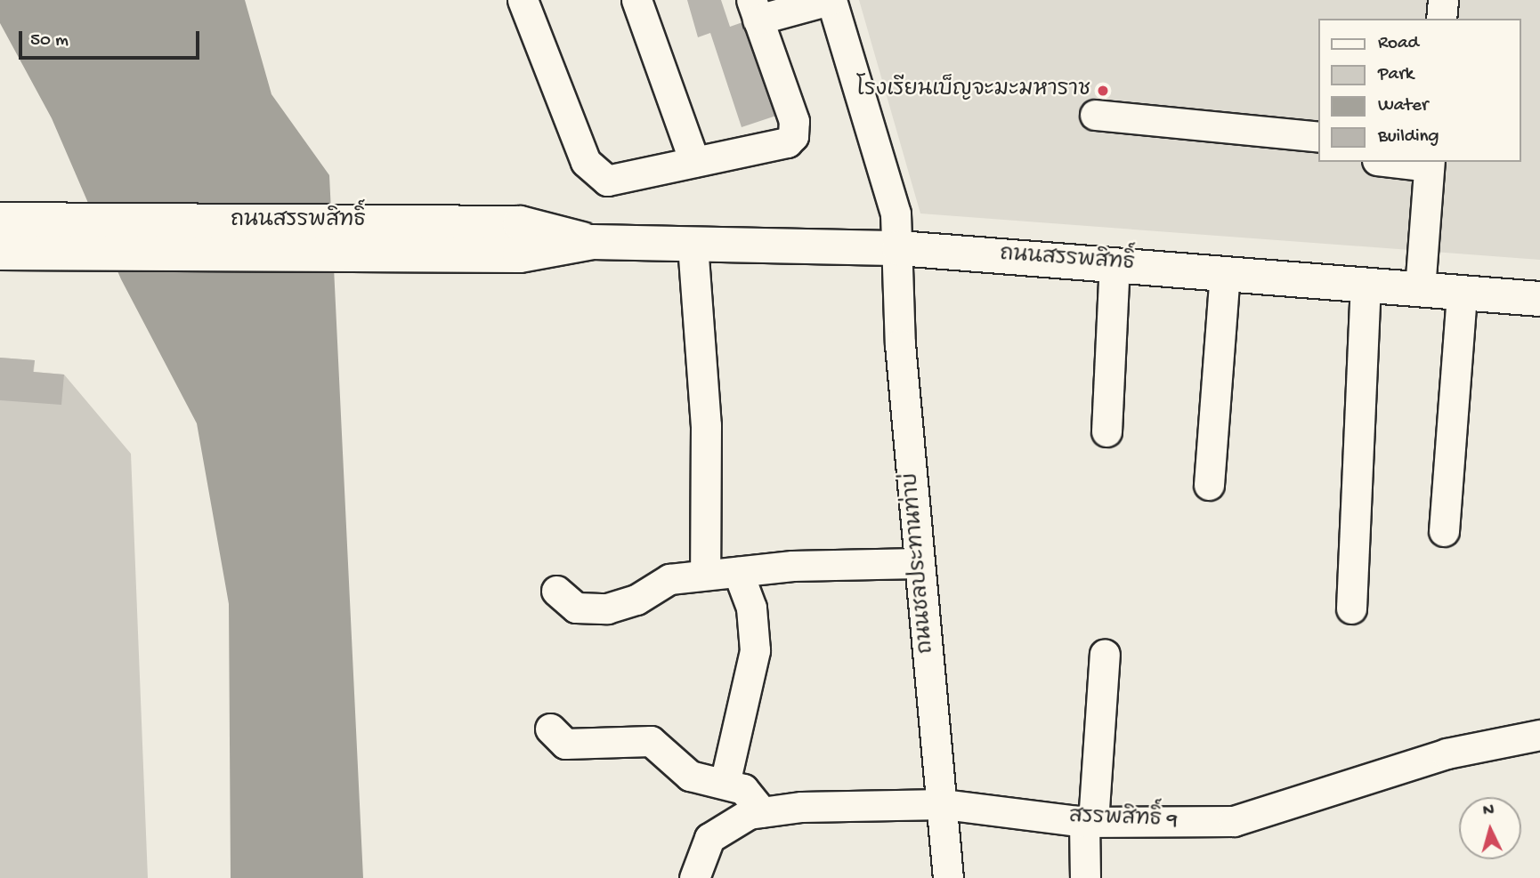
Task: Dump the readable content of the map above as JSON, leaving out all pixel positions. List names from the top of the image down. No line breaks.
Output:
{"streets":{"main road":["ถนนสรรพสิทธิ์"],"street":["ถนนชลประทานท่าบ่","สรรพสิทธิ์ 9"]},"crossings":[["ถนนสรรพสิทธิ์","ถนนชลประทานท่าบ่"],["ถนนชลประทานท่าบ่","สรรพสิทธิ์ 9"]],"places":["โรงเรียนเบ็ญจะมะมหาราช"],"legend":["Road","Park","Water","Building"],"scale_bar":"50 m","north":"top"}
